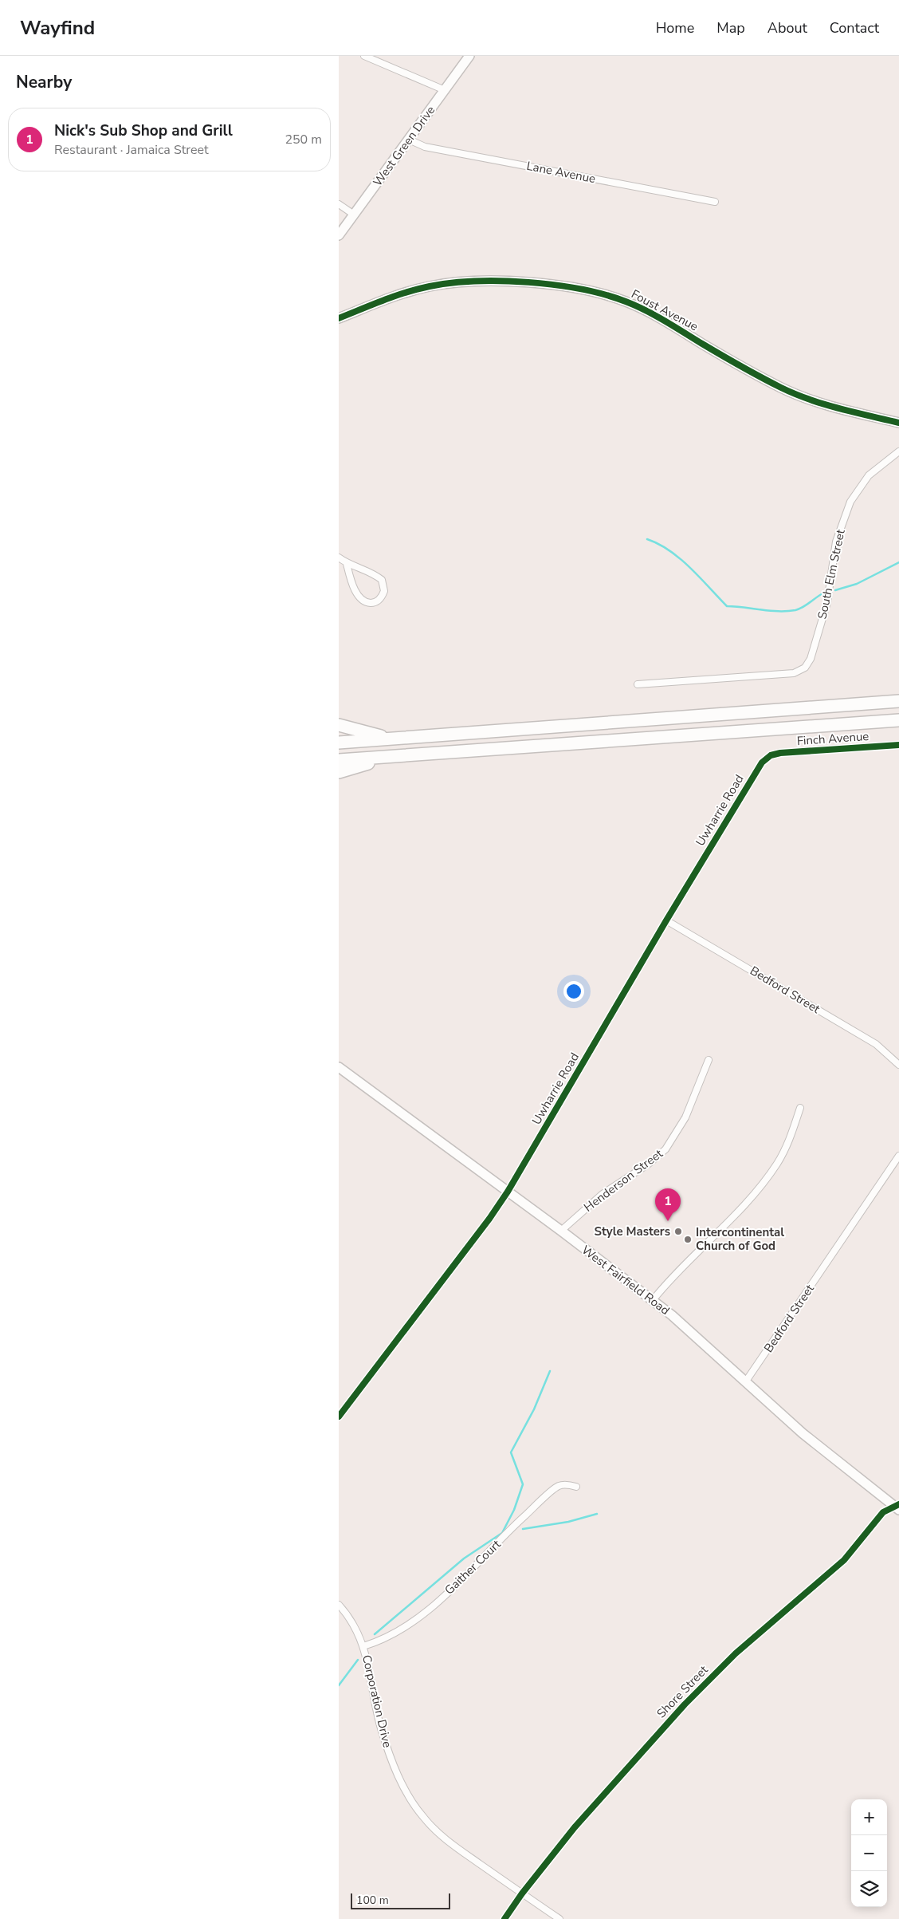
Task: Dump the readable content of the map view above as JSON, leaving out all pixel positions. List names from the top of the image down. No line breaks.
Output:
{"streets":{"main road":["West Green Drive","Foust Avenue","West Fairfield Road"],"street":["Lane Avenue","South Elm Street","Finch Avenue","Uwharrie Road","Bedford Street","Henderson Street","Gaither Court","Shore Street","Corporation Drive"]},"crossings":[["West Green Drive","Lane Avenue"],["Finch Avenue","Uwharrie Road"],["Uwharrie Road","Bedford Street"],["Uwharrie Road","West Fairfield Road"],["Bedford Street","West Fairfield Road"],["Henderson Street","West Fairfield Road"],["West Fairfield Road","Shore Street"],["Gaither Court","Corporation Drive"],["Shore Street","Corporation Drive"]],"places":["Style Masters","Intercontinental Church of God"],"scale_bar":"100 m","page":{"header":"Wayfind","nav":["Home","Map","About","Contact"],"heading":"Nearby","list":[{"mark":"1","name":"Nick's Sub Shop and Grill","note":"Restaurant · Jamaica Street","value":"250 m"}],"pins":"1","map_buttons":["+","−"],"scale":"100 m"}}
